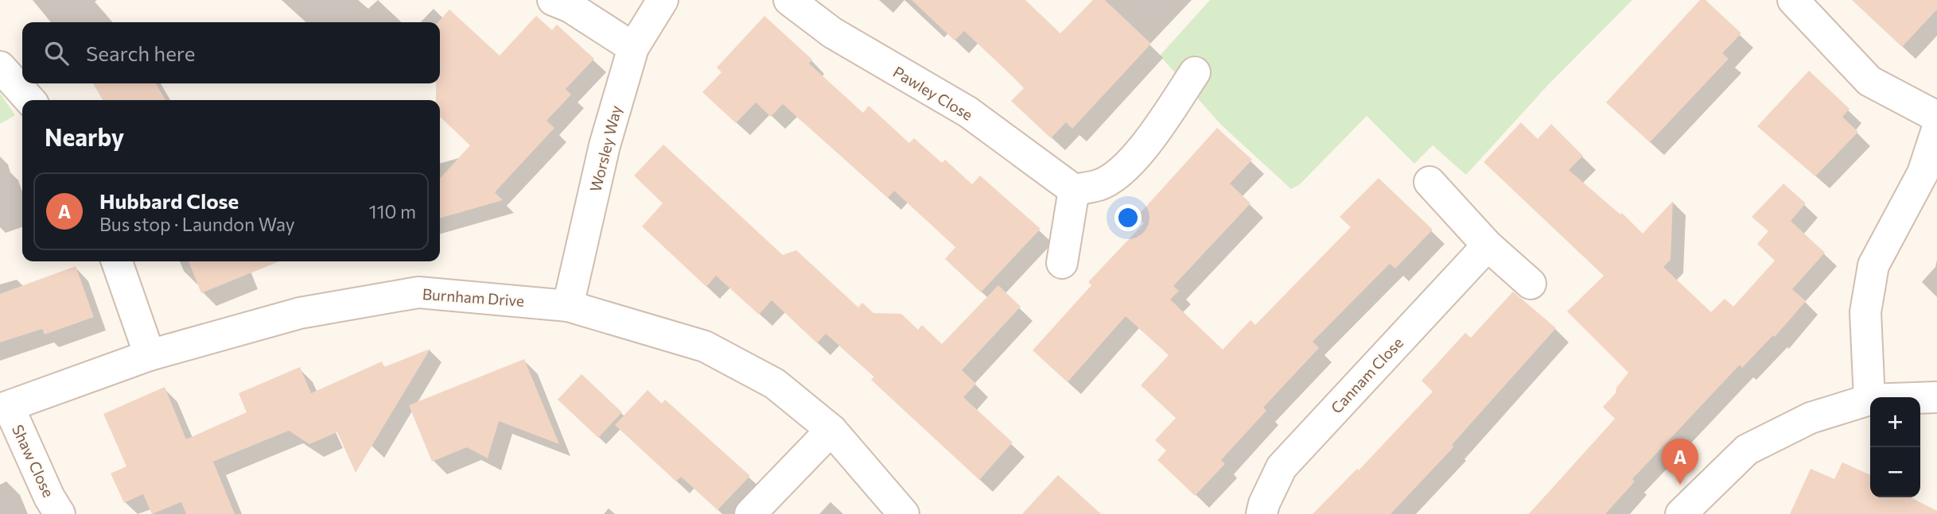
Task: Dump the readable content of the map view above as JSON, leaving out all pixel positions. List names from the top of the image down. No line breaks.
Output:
{"streets":{"street":["Pawley Close","Worsley Way","Burnham Drive","Cannam Close","Shaw Close"]},"crossings":[["Worsley Way","Burnham Drive"],["Burnham Drive","Shaw Close"]],"page":{"search":"Search here","heading":"Nearby","list":[{"mark":"A","name":"Hubbard Close","note":"Bus stop · Laundon Way","value":"110 m"}],"map_buttons":["+","−"],"pins":"A"}}
